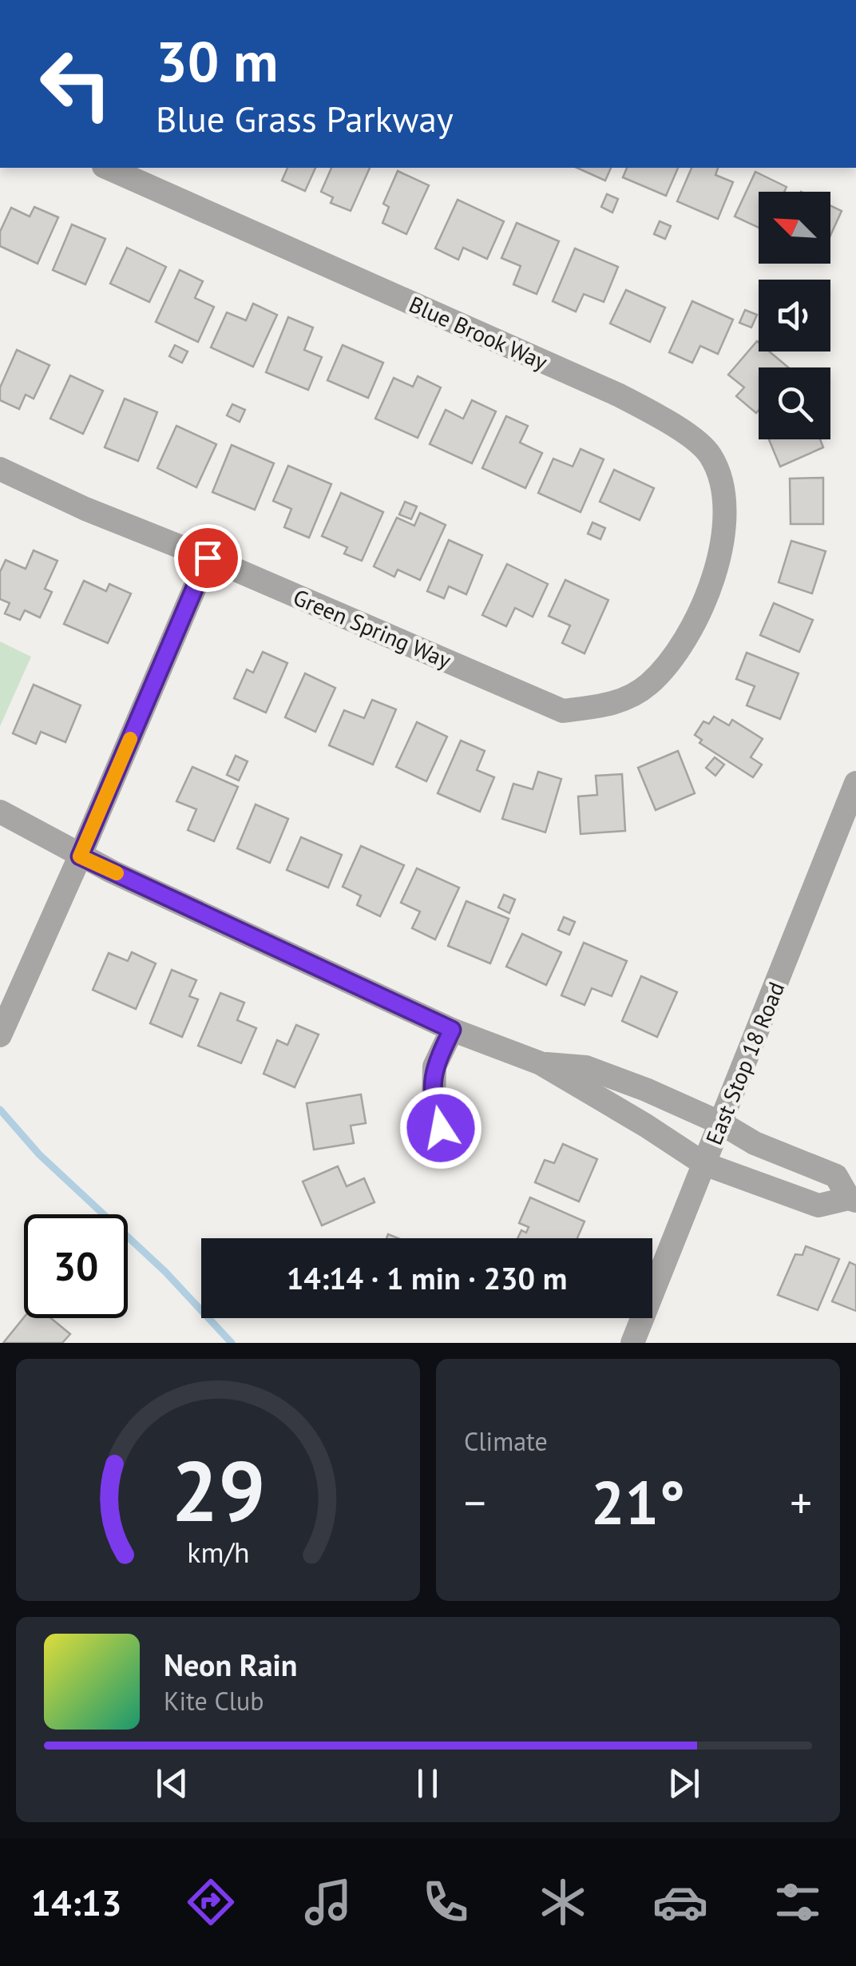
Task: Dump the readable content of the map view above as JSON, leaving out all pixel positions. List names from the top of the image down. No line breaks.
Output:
{"streets":{"street":["Blue Brook Way","Green Spring Way","East Stop 18 Road"]},"crossings":[["Blue Brook Way","Green Spring Way"]],"north":"top left","page":{"turn":["30 m","Blue Grass Parkway"],"limit":"30","trip":"14:14 · 1 min · 230 m","tile":"Climate","heat":["−","21°","+"],"song":["Neon Rain","Kite Club"],"tabs":"14:13","gauge":["29","km/h"]}}
